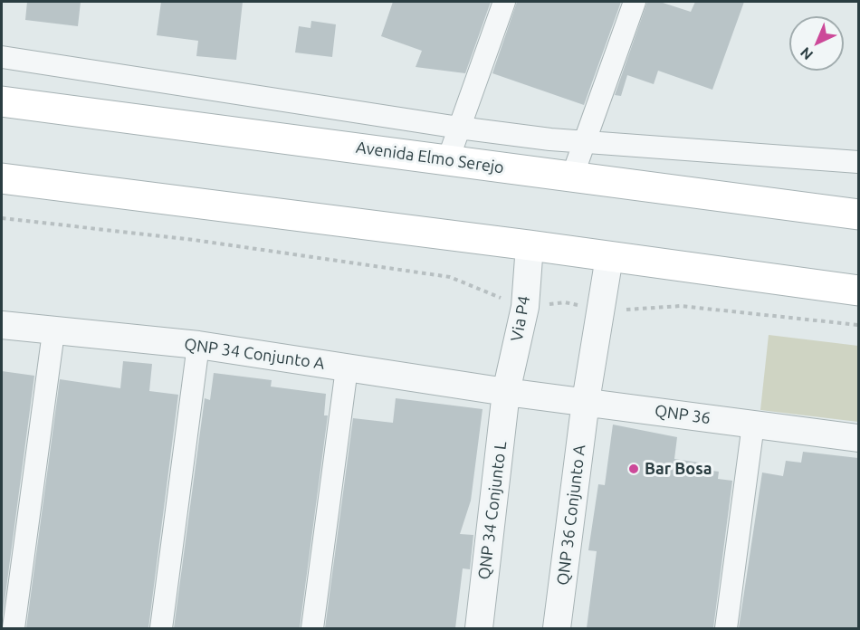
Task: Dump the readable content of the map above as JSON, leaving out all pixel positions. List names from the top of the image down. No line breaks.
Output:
{"streets":{"main road":["Avenida Elmo Serejo"],"street":["Via P4","QNP 34 Conjunto A","QNP 36","QNP 34 Conjunto L","QNP 36 Conjunto A"]},"crossings":[["Via P4","QNP 34 Conjunto A"],["Via P4","QNP 36"],["Via P4","QNP 34 Conjunto L"],["QNP 34 Conjunto A","QNP 36"],["QNP 34 Conjunto A","QNP 34 Conjunto L"],["QNP 36","QNP 34 Conjunto L"],["QNP 36","QNP 36 Conjunto A"]],"places":["Bar Bosa"],"north":"bottom left"}
